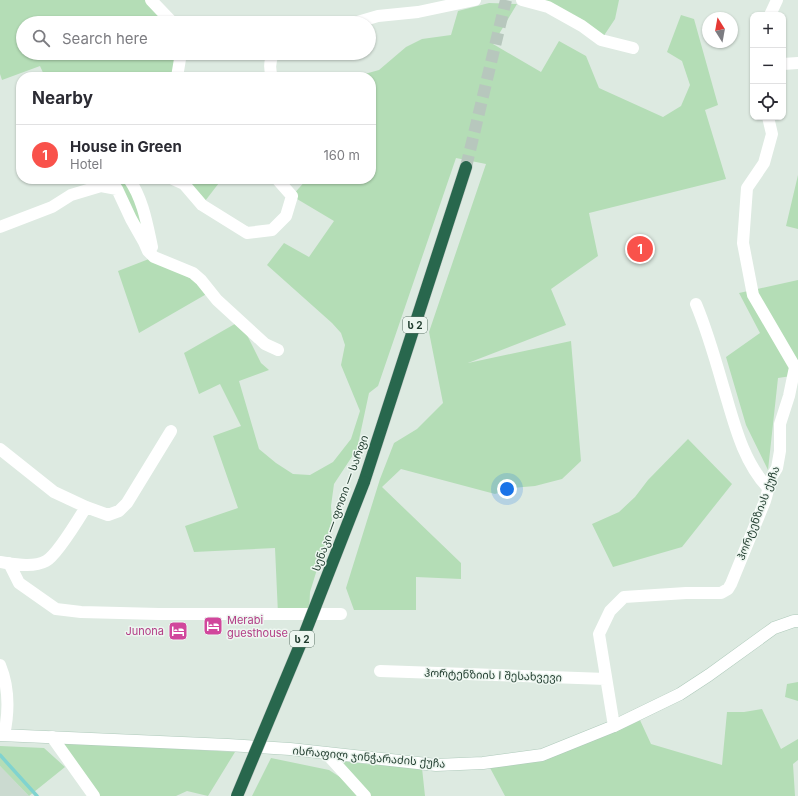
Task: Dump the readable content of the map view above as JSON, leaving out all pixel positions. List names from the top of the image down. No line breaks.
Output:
{"streets":{"highway":["ს 2","სენაკი — ფოთი — სარფი"],"street":["ჰორტენზიას ქუჩა","ჰორტენზიის I შესახვევი","ისრაფილ ჯინჭარაძის ქუჩა"]},"crossings":[["ჰორტენზიას ქუჩა","ჰორტენზიის I შესახვევი"],["ჰორტენზიას ქუჩა","ისრაფილ ჯინჭარაძის ქუჩა"]],"places":{"hotel":["Merabi guesthouse","Junona"]},"north":"top","page":{"map_buttons":["+","−"],"search":"Search here","heading":"Nearby","list":[{"mark":"1","name":"House in Green","note":"Hotel","value":"160 m"}],"pins":"1"}}
